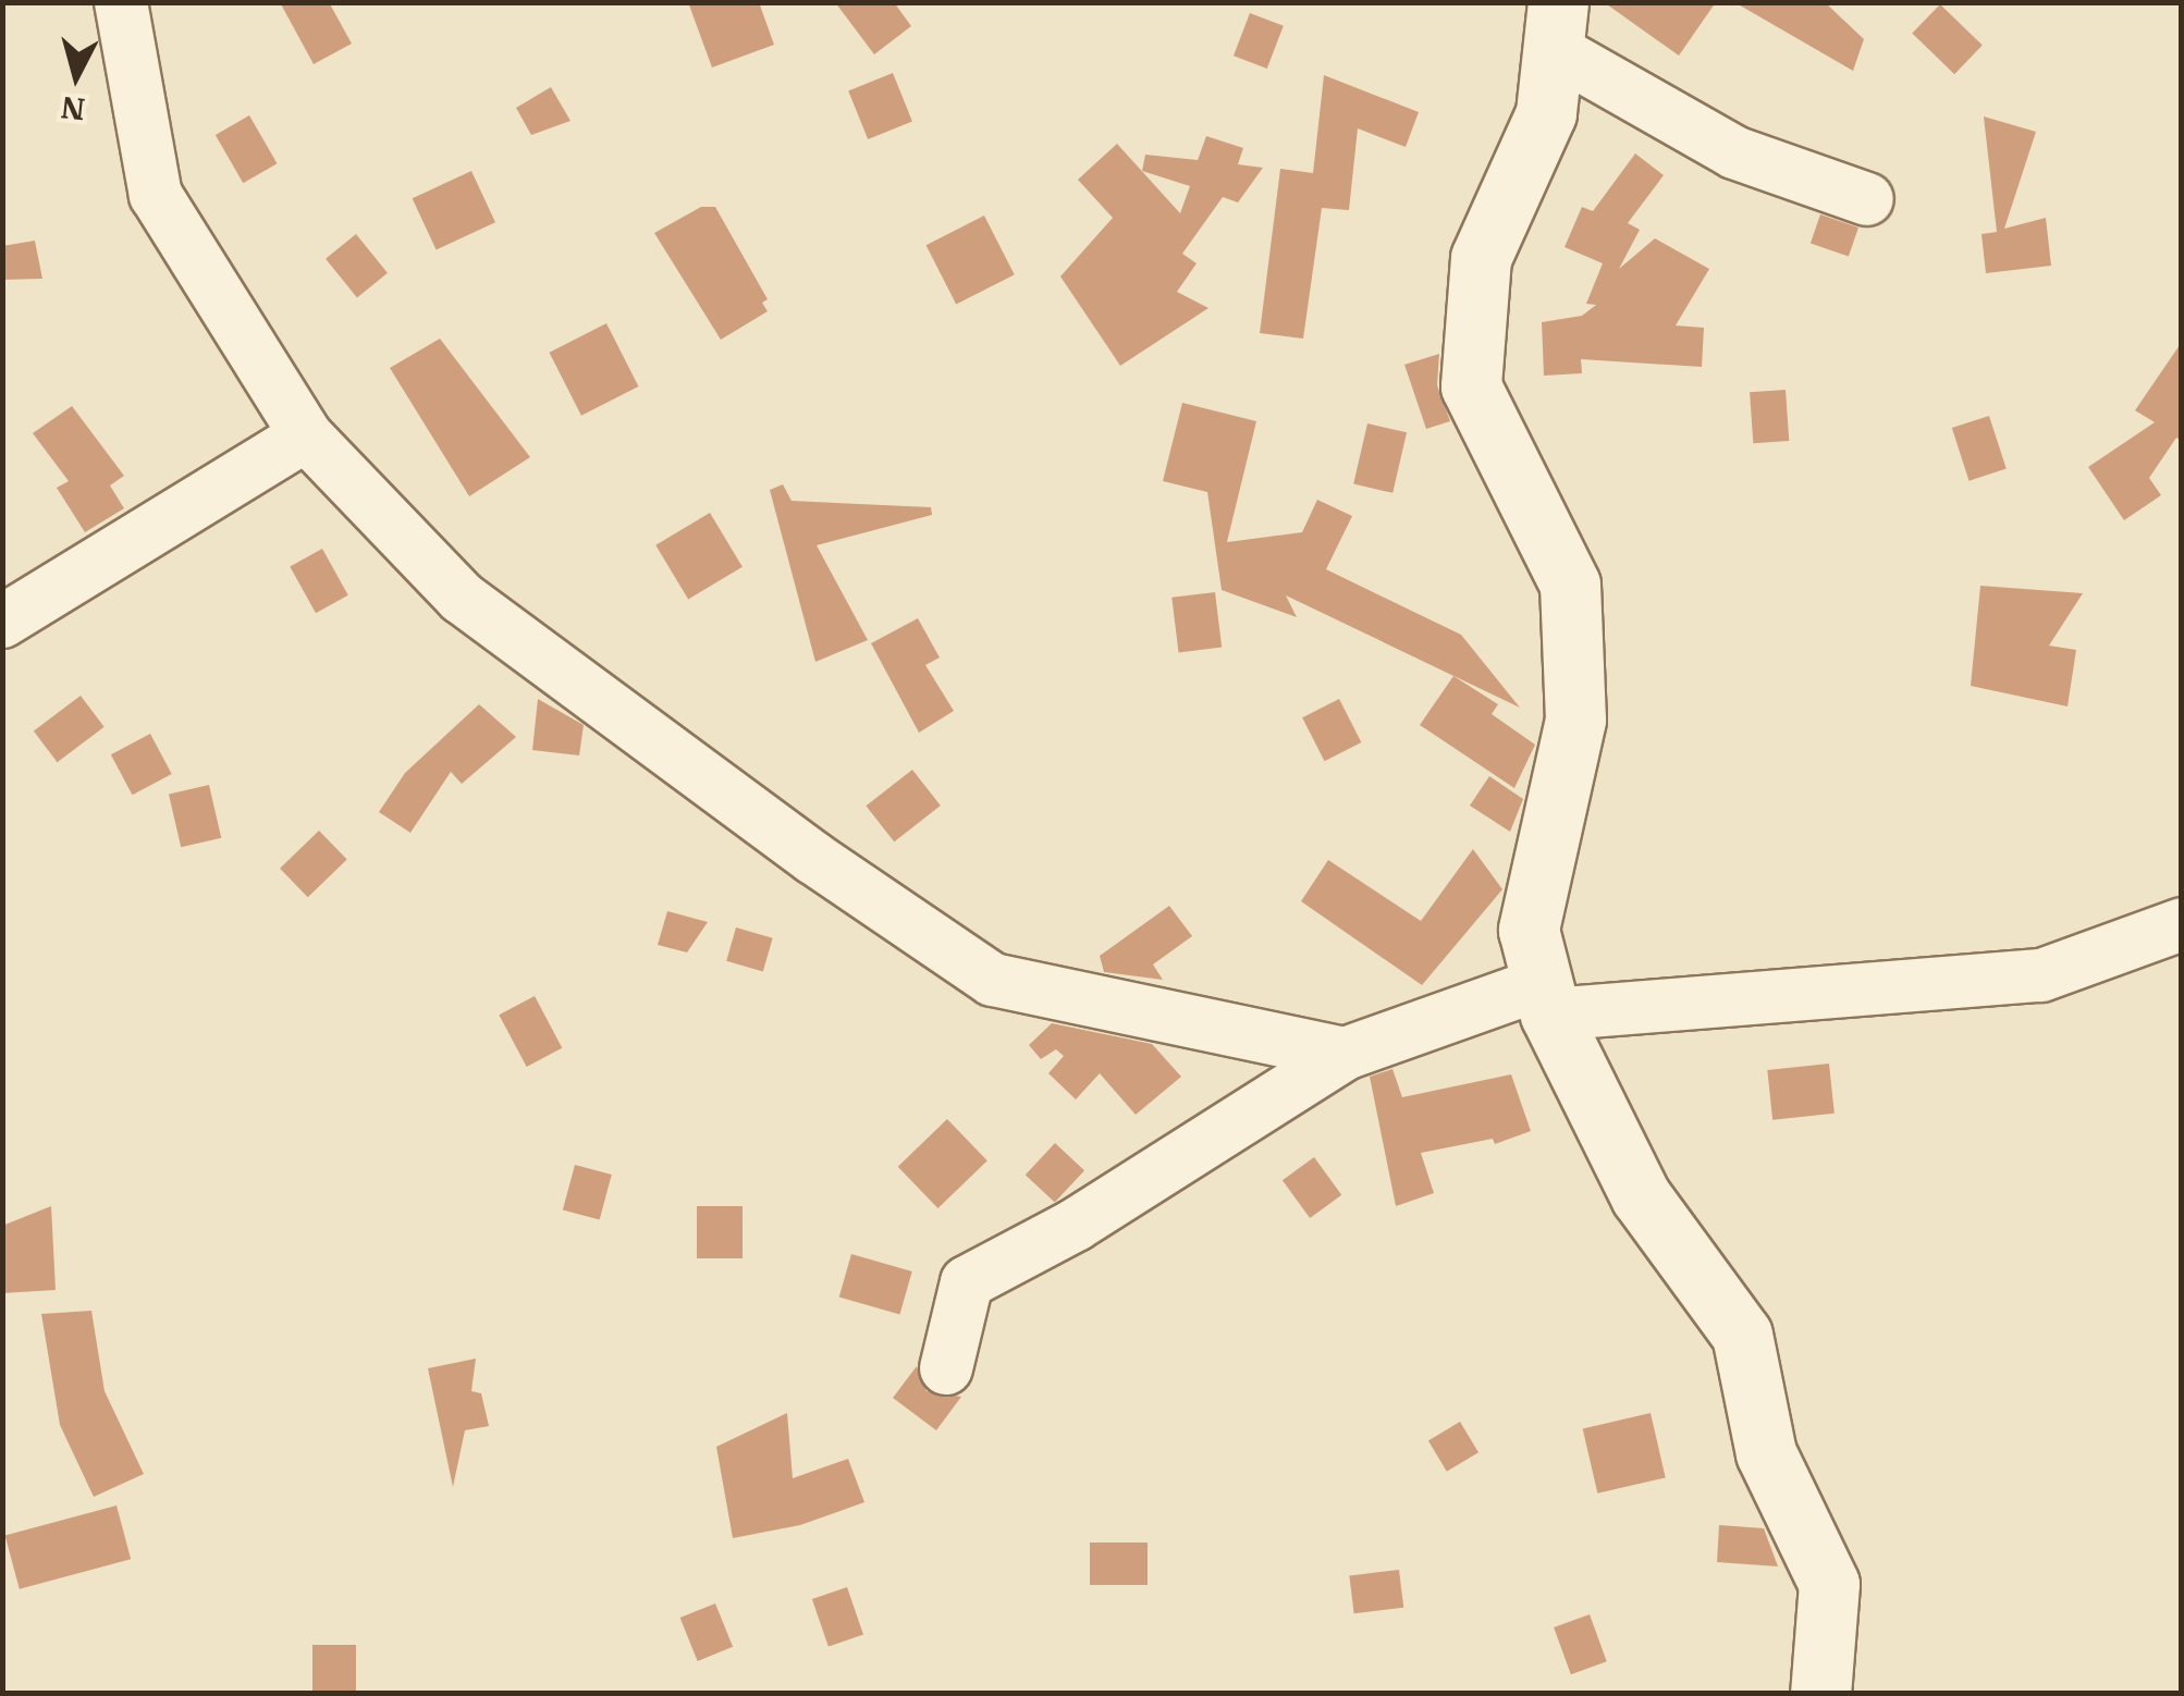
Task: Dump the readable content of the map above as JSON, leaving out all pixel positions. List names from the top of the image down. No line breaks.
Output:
{"north":"bottom"}
